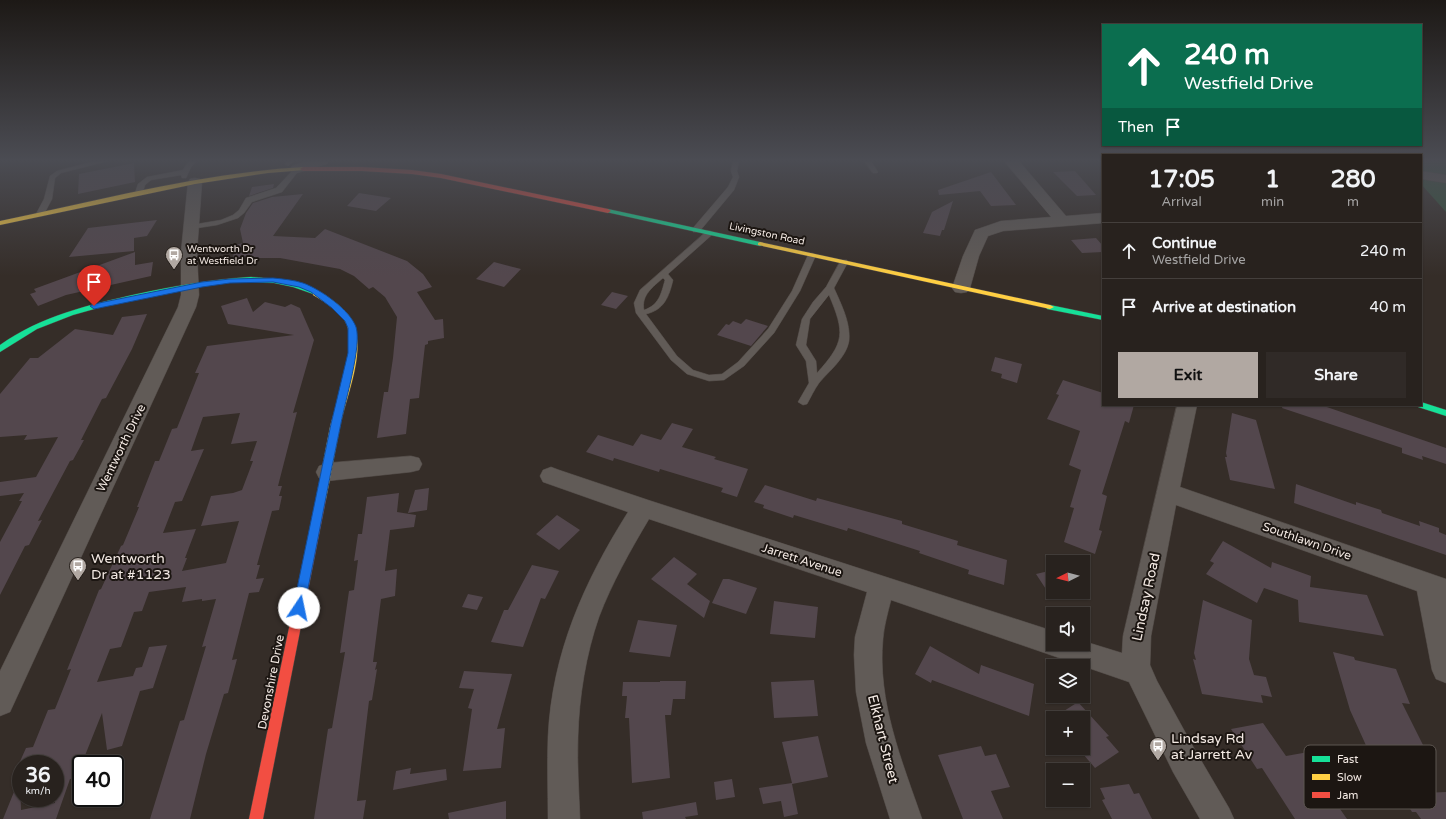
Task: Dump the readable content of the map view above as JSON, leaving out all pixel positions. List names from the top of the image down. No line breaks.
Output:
{"streets":{"main road":["Livingston Road","Devonshire Drive"],"street":["Wentworth Drive","Southlawn Drive","Jarrett Avenue","Lindsay Road","Elkhart Street"]},"crossings":[["Wentworth Drive","Devonshire Drive"],["Southlawn Drive","Lindsay Road"],["Jarrett Avenue","Lindsay Road"],["Jarrett Avenue","Elkhart Street"]],"places":{"bus stop":["Wentworth Dr at Westfield Dr","Wentworth Dr at #1123","Lindsay Rd at Jarrett Av"]},"legend":["Fast","Slow","Jam"],"north":"left","page":{"turn":["240 m","Westfield Drive"],"then":"Then","eta":["17:05","Arrival","1","min","280","m"],"list":[{"name":"Continue","note":"Westfield Drive","value":"240 m"},{"name":"Arrive at destination","value":"40 m"}],"buttons":["Exit","Share"],"map_buttons":["+","−"],"speed":"36 km/h","limit":"40"}}
